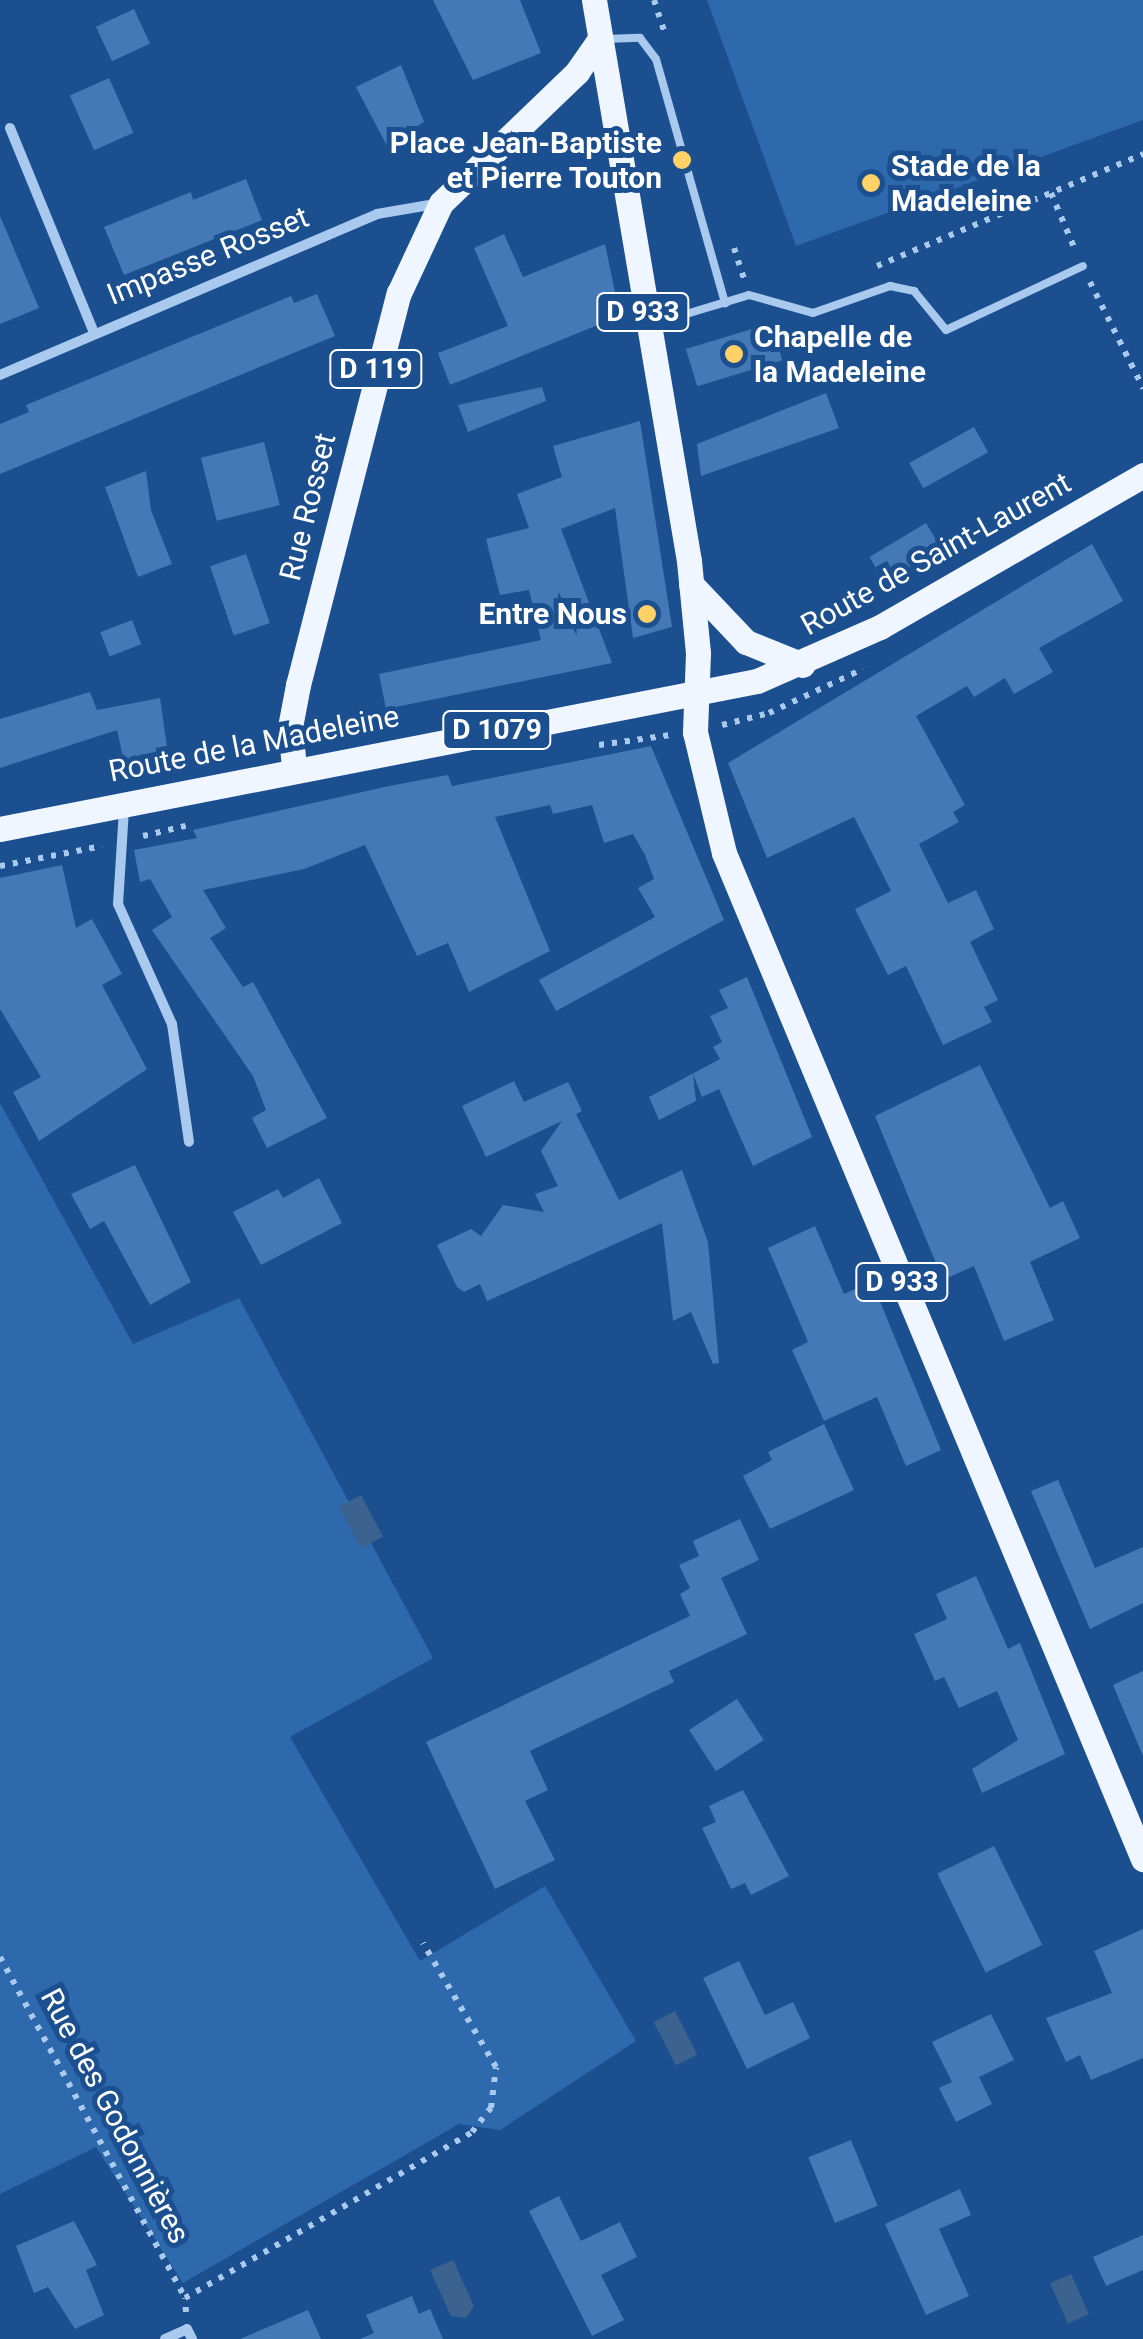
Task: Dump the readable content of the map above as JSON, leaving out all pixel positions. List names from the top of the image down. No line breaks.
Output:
{"streets":{"main road":["D 933","D 119","Rue Rosset","Route de Saint-Laurent","D 1079","Route de la Madeleine"],"street":["Impasse Rosset"],"path":["Rue des Godonnières"]},"crossings":[["Impasse Rosset","Rue Rosset"],["D 933","Rue Rosset"],["D 933","Route de Saint-Laurent"],["D 933","Route de la Madeleine"],["Rue Rosset","Route de la Madeleine"],["Route de Saint-Laurent","Route de la Madeleine"]],"places":["Place Jean-Baptiste et Pierre Touton","Stade de la Madeleine","Chapelle de la Madeleine","Entre Nous"]}
